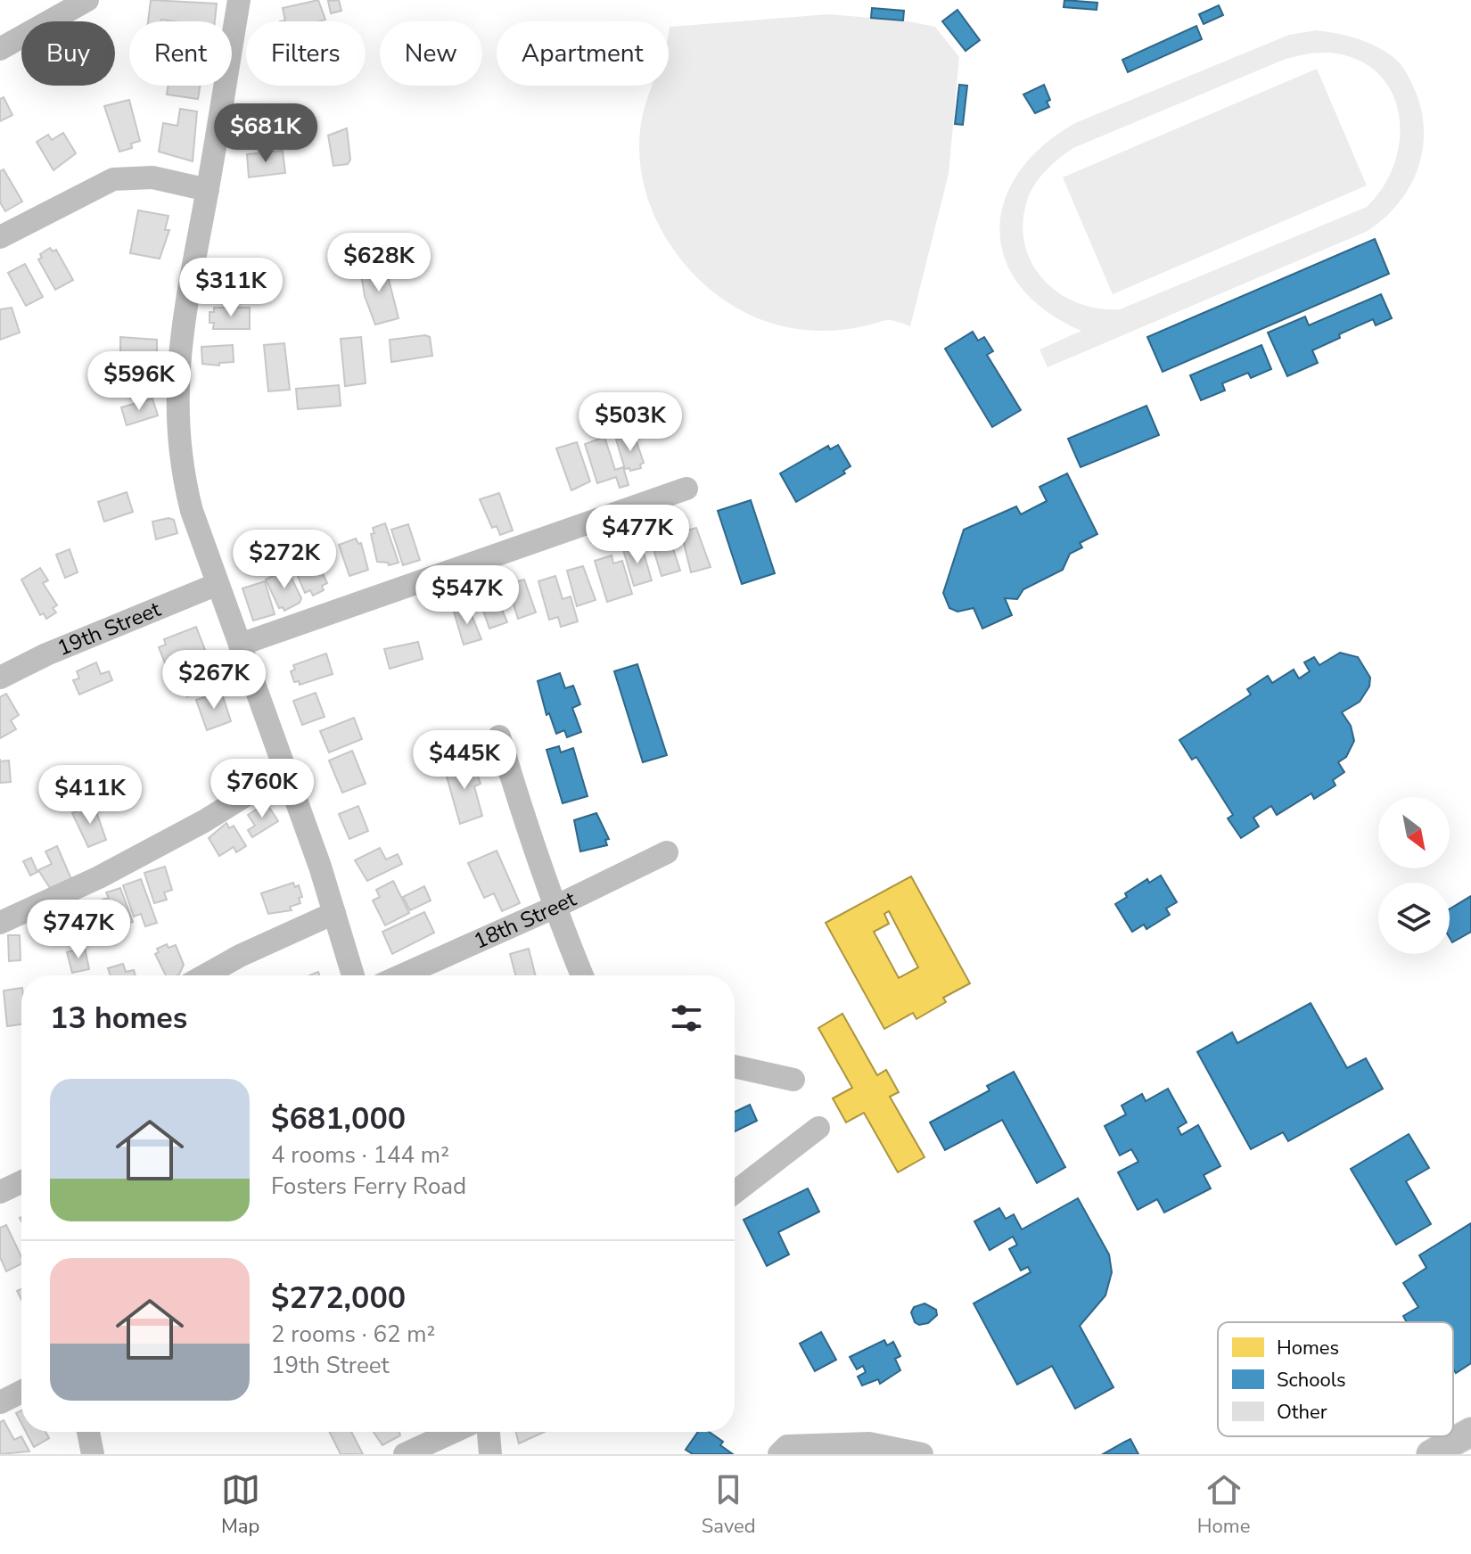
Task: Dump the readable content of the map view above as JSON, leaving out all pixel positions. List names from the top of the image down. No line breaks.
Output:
{"streets":{"street":["19th Street","18th Street"]},"legend":["Homes","Schools","Other"],"north":"bottom right","page":{"chip":["Buy","Rent","Filters","New","Apartment"],"price":["$681K","$628K","$311K","$596K","$503K","$477K","$272K","$547K","$267K","$445K","$760K","$411K","$747K"],"heading":"13 homes","list":[{"name":"$681,000","note":"4 rooms · 144 m² · Fosters Ferry Road"},{"name":"$272,000","note":"2 rooms · 62 m² · 19th Street"}],"tabs":["Map","Saved","Home"]}}
